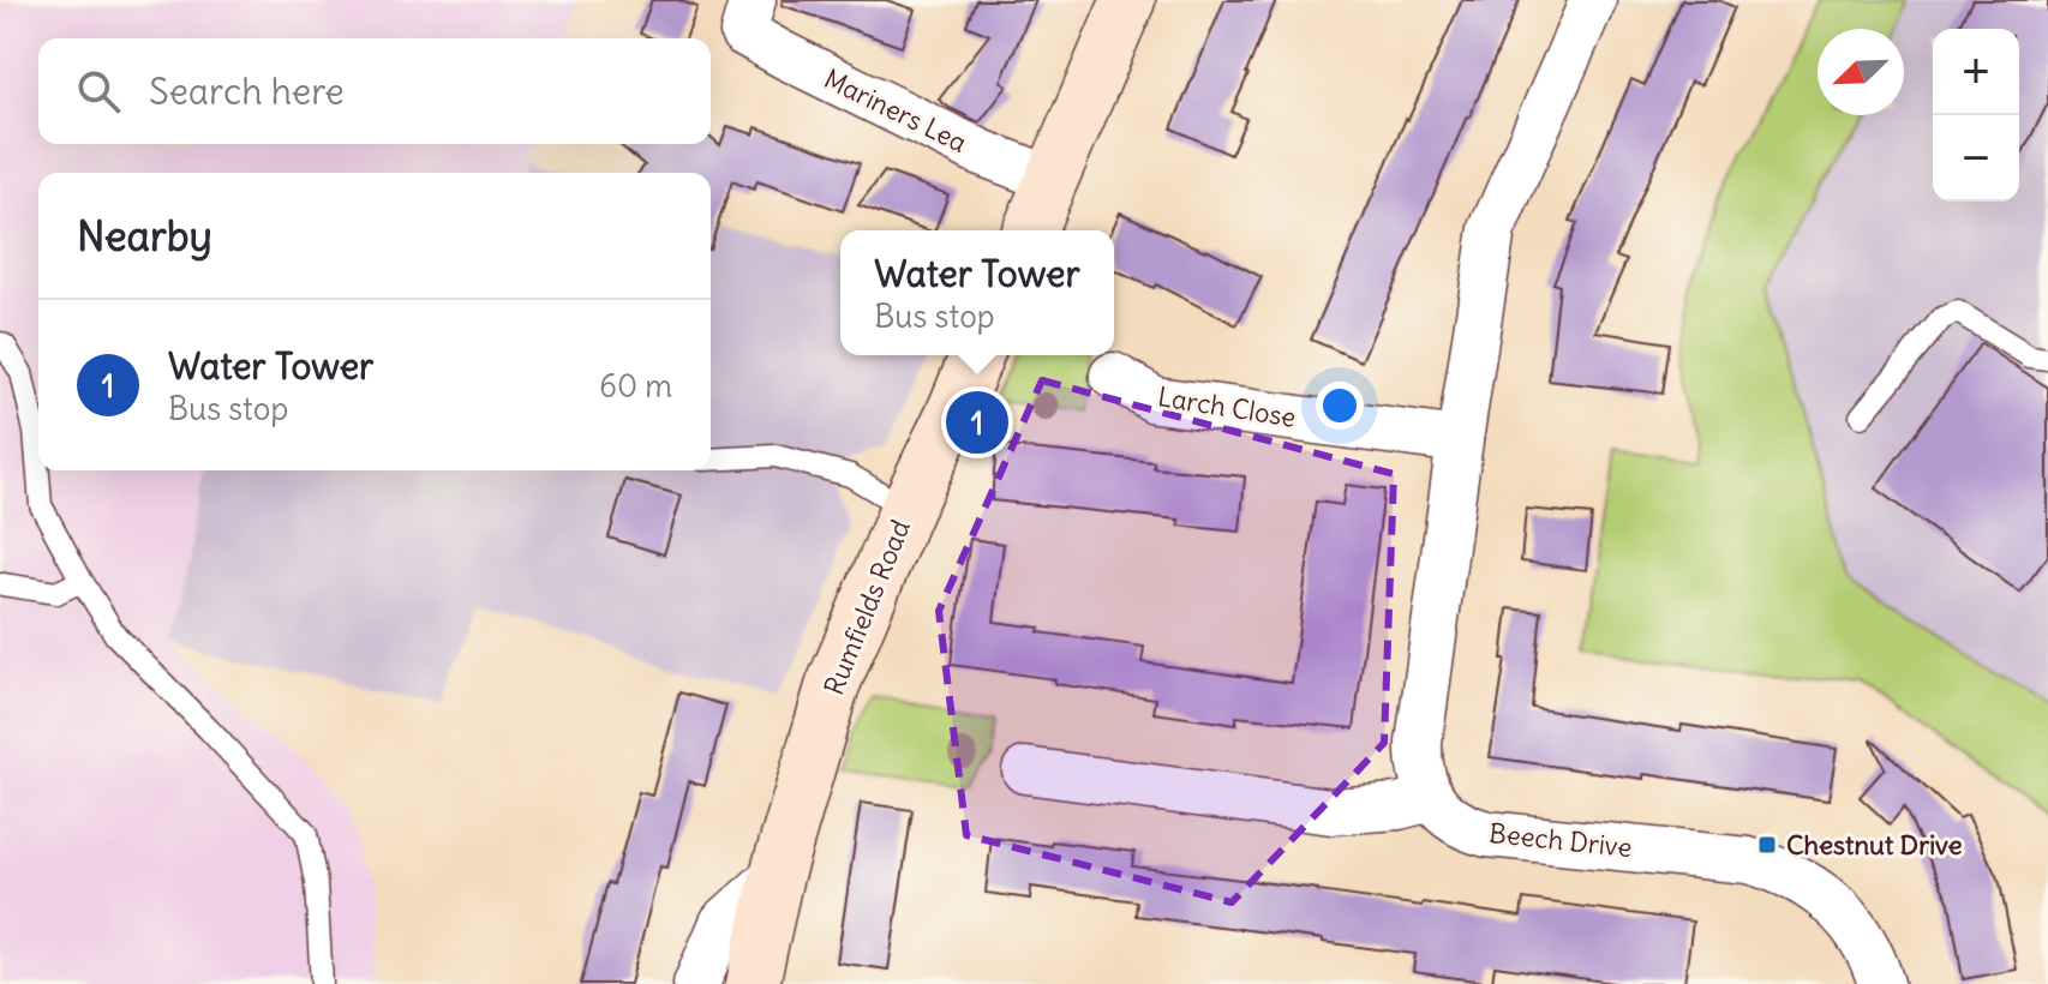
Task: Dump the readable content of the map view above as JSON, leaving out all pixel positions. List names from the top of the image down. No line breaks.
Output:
{"streets":{"street":["Mariners Lea","Larch Close","Rumfields Road","Beech Drive"]},"places":{"transit":["Chestnut Drive"]},"north":"bottom left","page":{"map_buttons":["+","−"],"search":"Search here","heading":"Nearby","popup":["Water Tower","Bus stop"],"list":[{"mark":"1","name":"Water Tower","note":"Bus stop","value":"60 m"}],"pins":"1"}}
